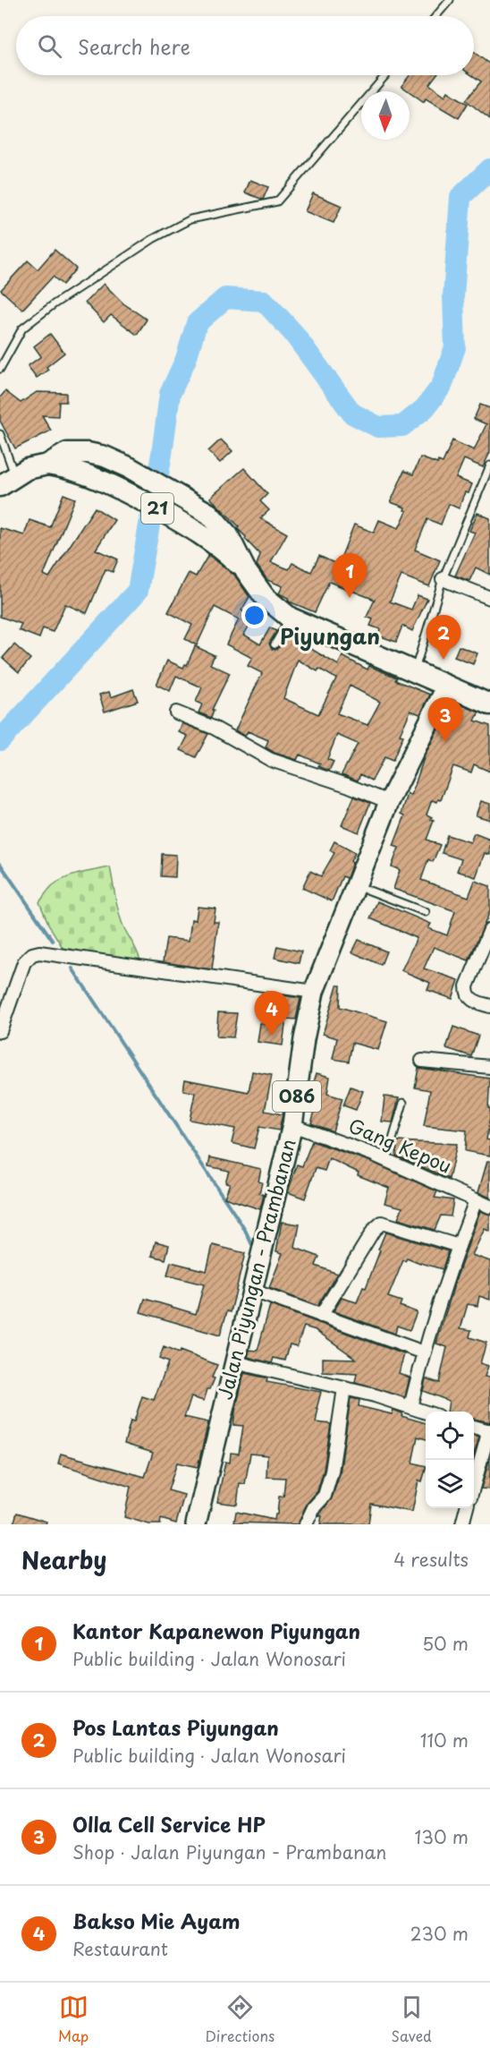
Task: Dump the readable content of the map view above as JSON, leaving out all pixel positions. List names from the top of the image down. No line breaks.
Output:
{"streets":{"highway":["21"],"main road":["086","Jalan Piyungan - Prambanan"],"street":["Gang Kepou"]},"crossings":[["21","Jalan Piyungan - Prambanan"],["Gang Kepou","Jalan Piyungan - Prambanan"]],"districts":["Piyungan"],"north":"bottom","page":{"search":"Search here","pins":["1","2","3","4"],"heading":["Nearby","4 results"],"list":[{"mark":"1","name":"Kantor Kapanewon Piyungan","note":"Public building · Jalan Wonosari","value":"50 m"},{"mark":"2","name":"Pos Lantas Piyungan","note":"Public building · Jalan Wonosari","value":"110 m"},{"mark":"3","name":"Olla Cell Service HP","note":"Shop · Jalan Piyungan - Prambanan","value":"130 m"},{"mark":"4","name":"Bakso Mie Ayam","note":"Restaurant","value":"230 m"}],"nav":["Map","Directions","Saved"]}}
